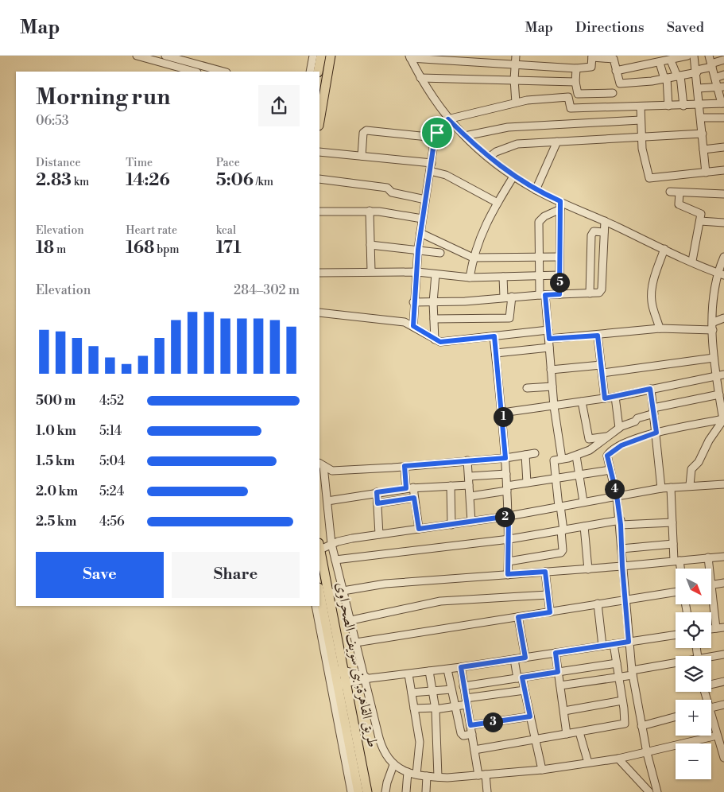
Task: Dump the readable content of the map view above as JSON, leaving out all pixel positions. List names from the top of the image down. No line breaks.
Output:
{"streets":{"main road":["طريق القاهرة, بنى سويف الصحراوى"]},"north":"bottom right","page":{"header":"Map","nav":["Map","Directions","Saved"],"heading":["Morning run","06:53"],"stats":[["Distance","2.83 km"],["Time","14:26"],["Pace","5:06 /km"],["Elevation","18 m"],["Heart rate","168 bpm"],["kcal","171"]],"pins":["5","1","4","2","3"],"chart":["Elevation","284–302 m"],"list":[{"name":"500 m","note":"4:52"},{"name":"1.0 km","note":"5:14"},{"name":"1.5 km","note":"5:04"},{"name":"2.0 km","note":"5:24"},{"name":"2.5 km","note":"4:56"}],"buttons":["Save","Share"],"map_buttons":["+","−"]}}
